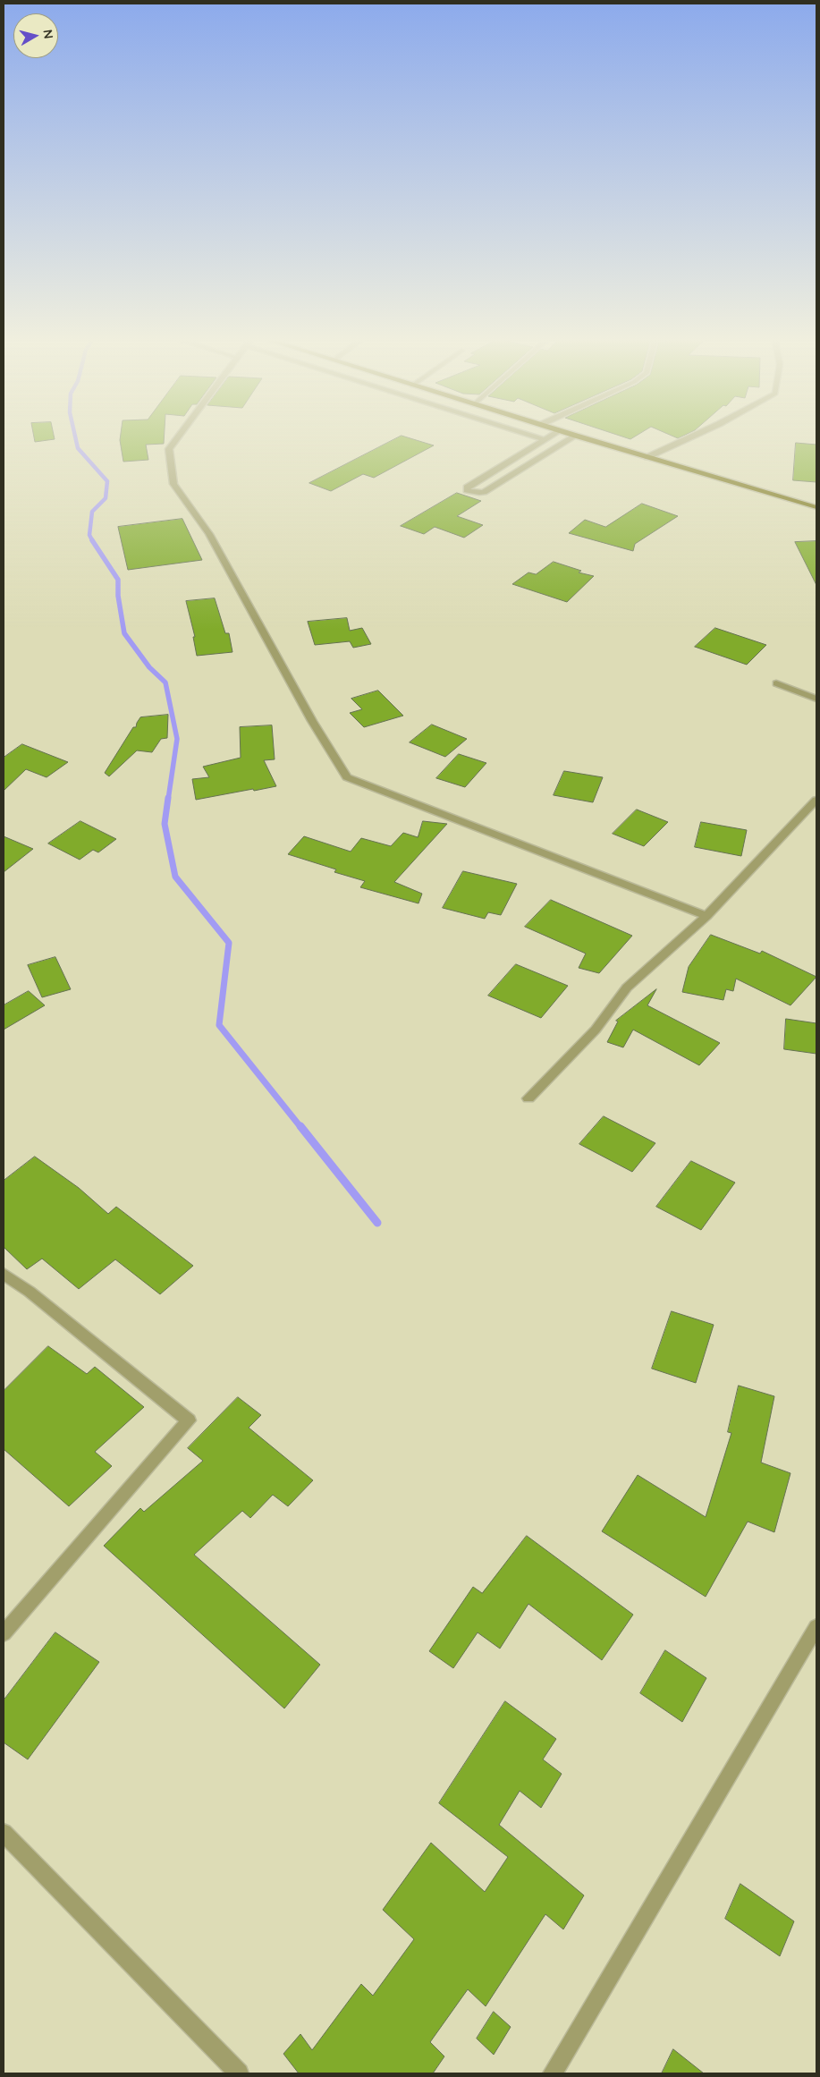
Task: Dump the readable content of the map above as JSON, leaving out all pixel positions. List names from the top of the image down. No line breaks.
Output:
{"north":"right"}
